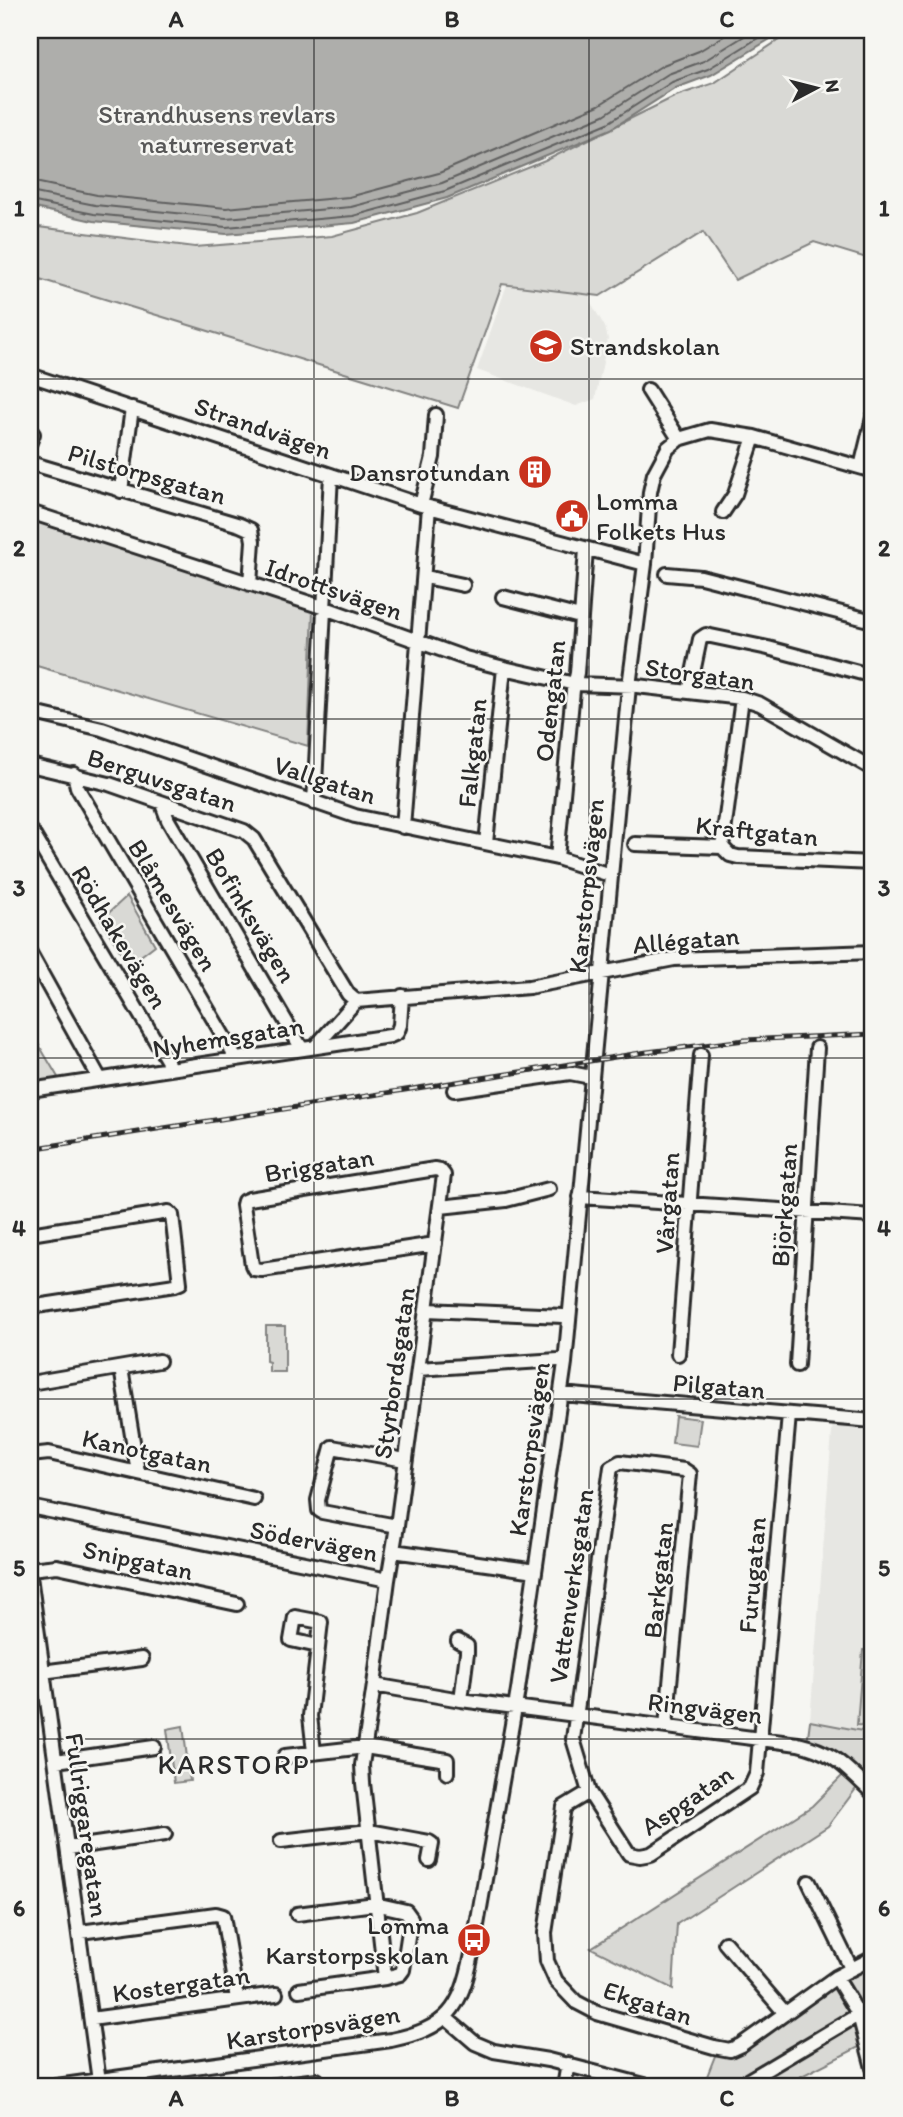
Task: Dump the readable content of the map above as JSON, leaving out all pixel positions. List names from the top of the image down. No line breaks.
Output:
{"streets":{"street":["Strandvägen","Pilstorpsgatan","Idrottsvägen","Storgatan","Odengatan","Falkgatan","Berguvsgatan","Vallgatan","Kraftgatan","Karstorpsvägen","Blåmesvägen","Bofinksvägen","Rödhakevägen","Allégatan","Nyhemsgatan","Briggatan","Vårgatan","Björkgatan","Styrbordsgatan","Pilgatan","Kanotgatan","Södervägen","Snipgatan","Furugatan","Barkgatan","Vattenverksgatan","Ringvägen","Aspgatan","Fullriggaregatan","Kostergatan","Ekgatan"]},"crossings":[["Strandvägen","Odengatan"],["Strandvägen","Karstorpsvägen"],["Pilstorpsgatan","Idrottsvägen"],["Idrottsvägen","Storgatan"],["Idrottsvägen","Odengatan"],["Idrottsvägen","Falkgatan"],["Idrottsvägen","Karstorpsvägen"],["Storgatan","Karstorpsvägen"],["Odengatan","Vallgatan"],["Falkgatan","Vallgatan"],["Berguvsgatan","Blåmesvägen"],["Berguvsgatan","Bofinksvägen"],["Berguvsgatan","Allégatan"],["Vallgatan","Karstorpsvägen"],["Karstorpsvägen","Allégatan"],["Karstorpsvägen","Pilgatan"],["Karstorpsvägen","Ringvägen"],["Karstorpsvägen","Fullriggaregatan"],["Blåmesvägen","Nyhemsgatan"],["Bofinksvägen","Nyhemsgatan"],["Rödhakevägen","Nyhemsgatan"],["Allégatan","Nyhemsgatan"],["Briggatan","Styrbordsgatan"],["Styrbordsgatan","Södervägen"],["Pilgatan","Furugatan"],["Furugatan","Ringvägen"],["Furugatan","Aspgatan"],["Barkgatan","Vattenverksgatan"],["Barkgatan","Ringvägen"],["Vattenverksgatan","Ringvägen"],["Vattenverksgatan","Aspgatan"],["Ringvägen","Aspgatan"],["Aspgatan","Ekgatan"],["Fullriggaregatan","Kostergatan"]],"districts":["KARSTORP"],"parks":["Strandhusens revlars naturreservat"],"places":{"school or university":["Strandskolan"],"building":["Dansrotundan"],"public building":["Lomma Folkets Hus"],"bus stop":["Lomma Karstorpsskolan"]},"north":"right","grid":{"columns":["A","B","C"],"rows":["1","2","3","4","5","6"]}}
